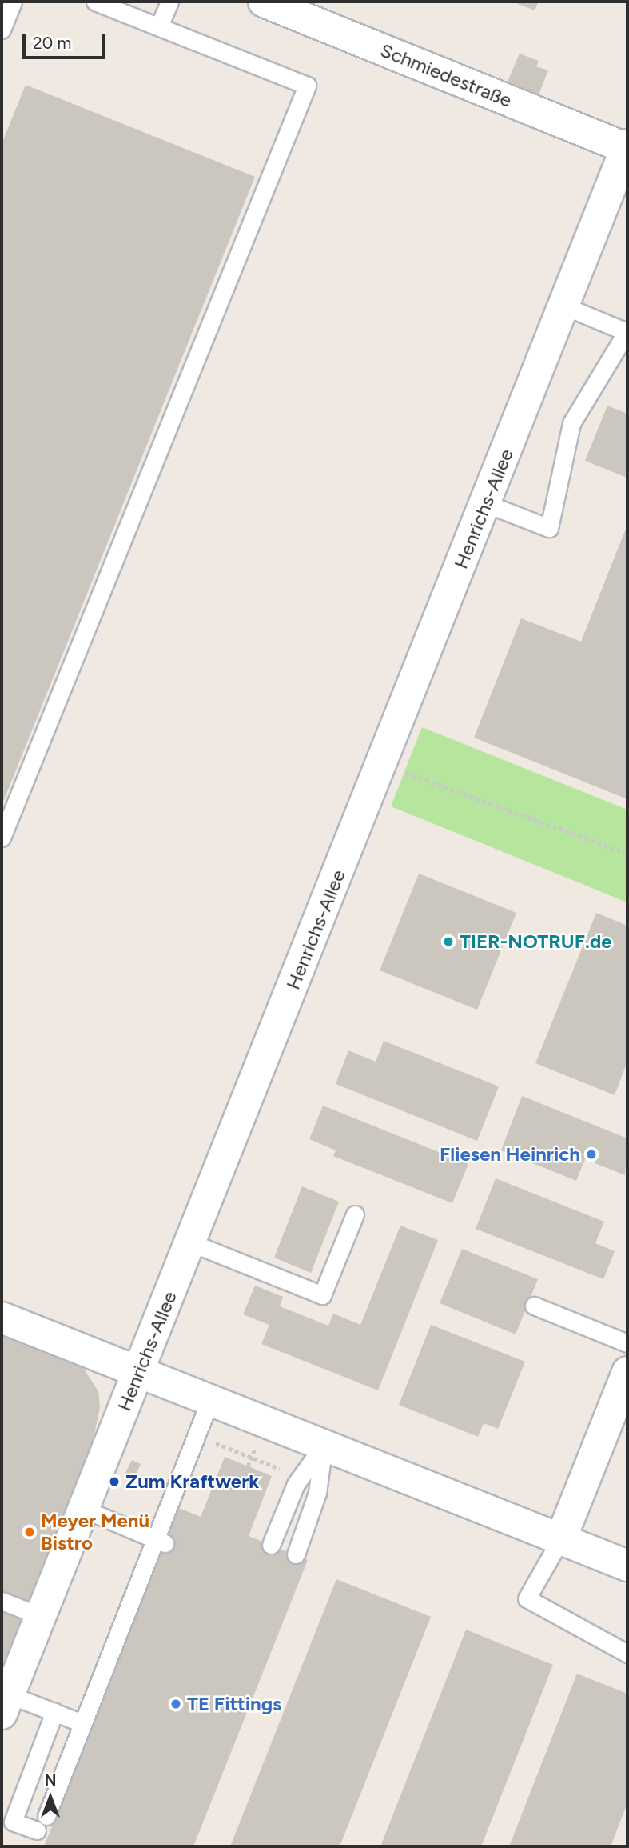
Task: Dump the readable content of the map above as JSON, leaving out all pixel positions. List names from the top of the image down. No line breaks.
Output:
{"streets":{"street":["Schmiedestraße","Henrichs-Allee"]},"crossings":[["Schmiedestraße","Henrichs-Allee"]],"places":["TIER-NOTRUF.de","Fliesen Heinrich","Zum Kraftwerk","Meyer Menü Bistro","TE Fittings"],"scale_bar":"20 m","north":"top"}
